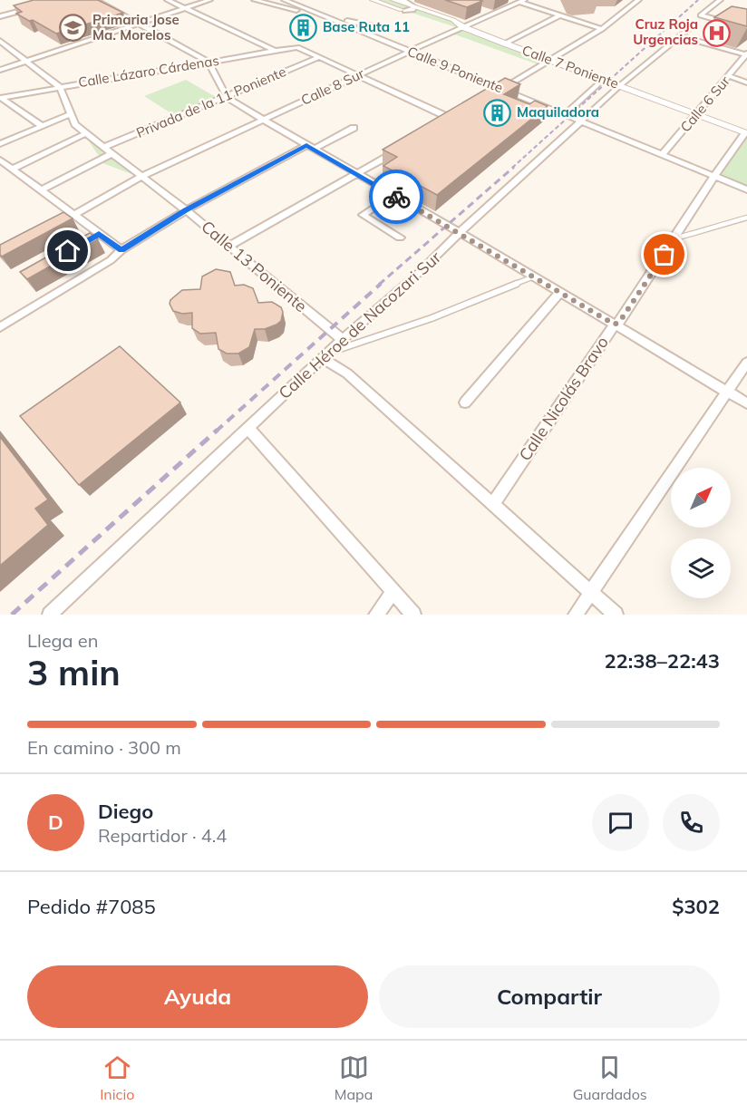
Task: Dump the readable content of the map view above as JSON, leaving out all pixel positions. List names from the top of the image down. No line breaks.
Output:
{"streets":{"main road":["Calle 7 Poniente"],"street":["Calle 9 Poniente","Calle Lázaro Cárdenas","Calle 8 Sur","Privada de la 11 Poniente","Calle 6 Sur","Calle 13 Poniente","Calle Héroe de Nacozari Sur","Calle Nicolás Bravo"]},"crossings":[["Calle 7 Poniente","Calle 8 Sur"],["Calle 7 Poniente","Calle 6 Sur"],["Calle 7 Poniente","Calle Héroe de Nacozari Sur"],["Calle 7 Poniente","Calle Nicolás Bravo"],["Calle 9 Poniente","Calle 8 Sur"],["Calle 9 Poniente","Calle 6 Sur"],["Calle 9 Poniente","Calle Héroe de Nacozari Sur"],["Calle 9 Poniente","Calle Nicolás Bravo"],["Calle Lázaro Cárdenas","Privada de la 11 Poniente"],["Calle Lázaro Cárdenas","Calle 13 Poniente"],["Calle 8 Sur","Calle 13 Poniente"],["Privada de la 11 Poniente","Calle 13 Poniente"],["Calle 13 Poniente","Calle Héroe de Nacozari Sur"]],"places":{"building":["Base Ruta 11","Maquiladora"],"school or university":["Primaria Jose Ma. Morelos"],"hospital":["Cruz Roja Urgencias"]},"north":"top right","page":{"heading":["3 min","Llega en","22:38–22:43"],"panel":["Diego","Repartidor · 4.4","Pedido #7085","$302"],"bar":"En camino · 300 m","round":"D","buttons":["Ayuda","Compartir"],"tabs":["Inicio","Mapa","Guardados"]}}
